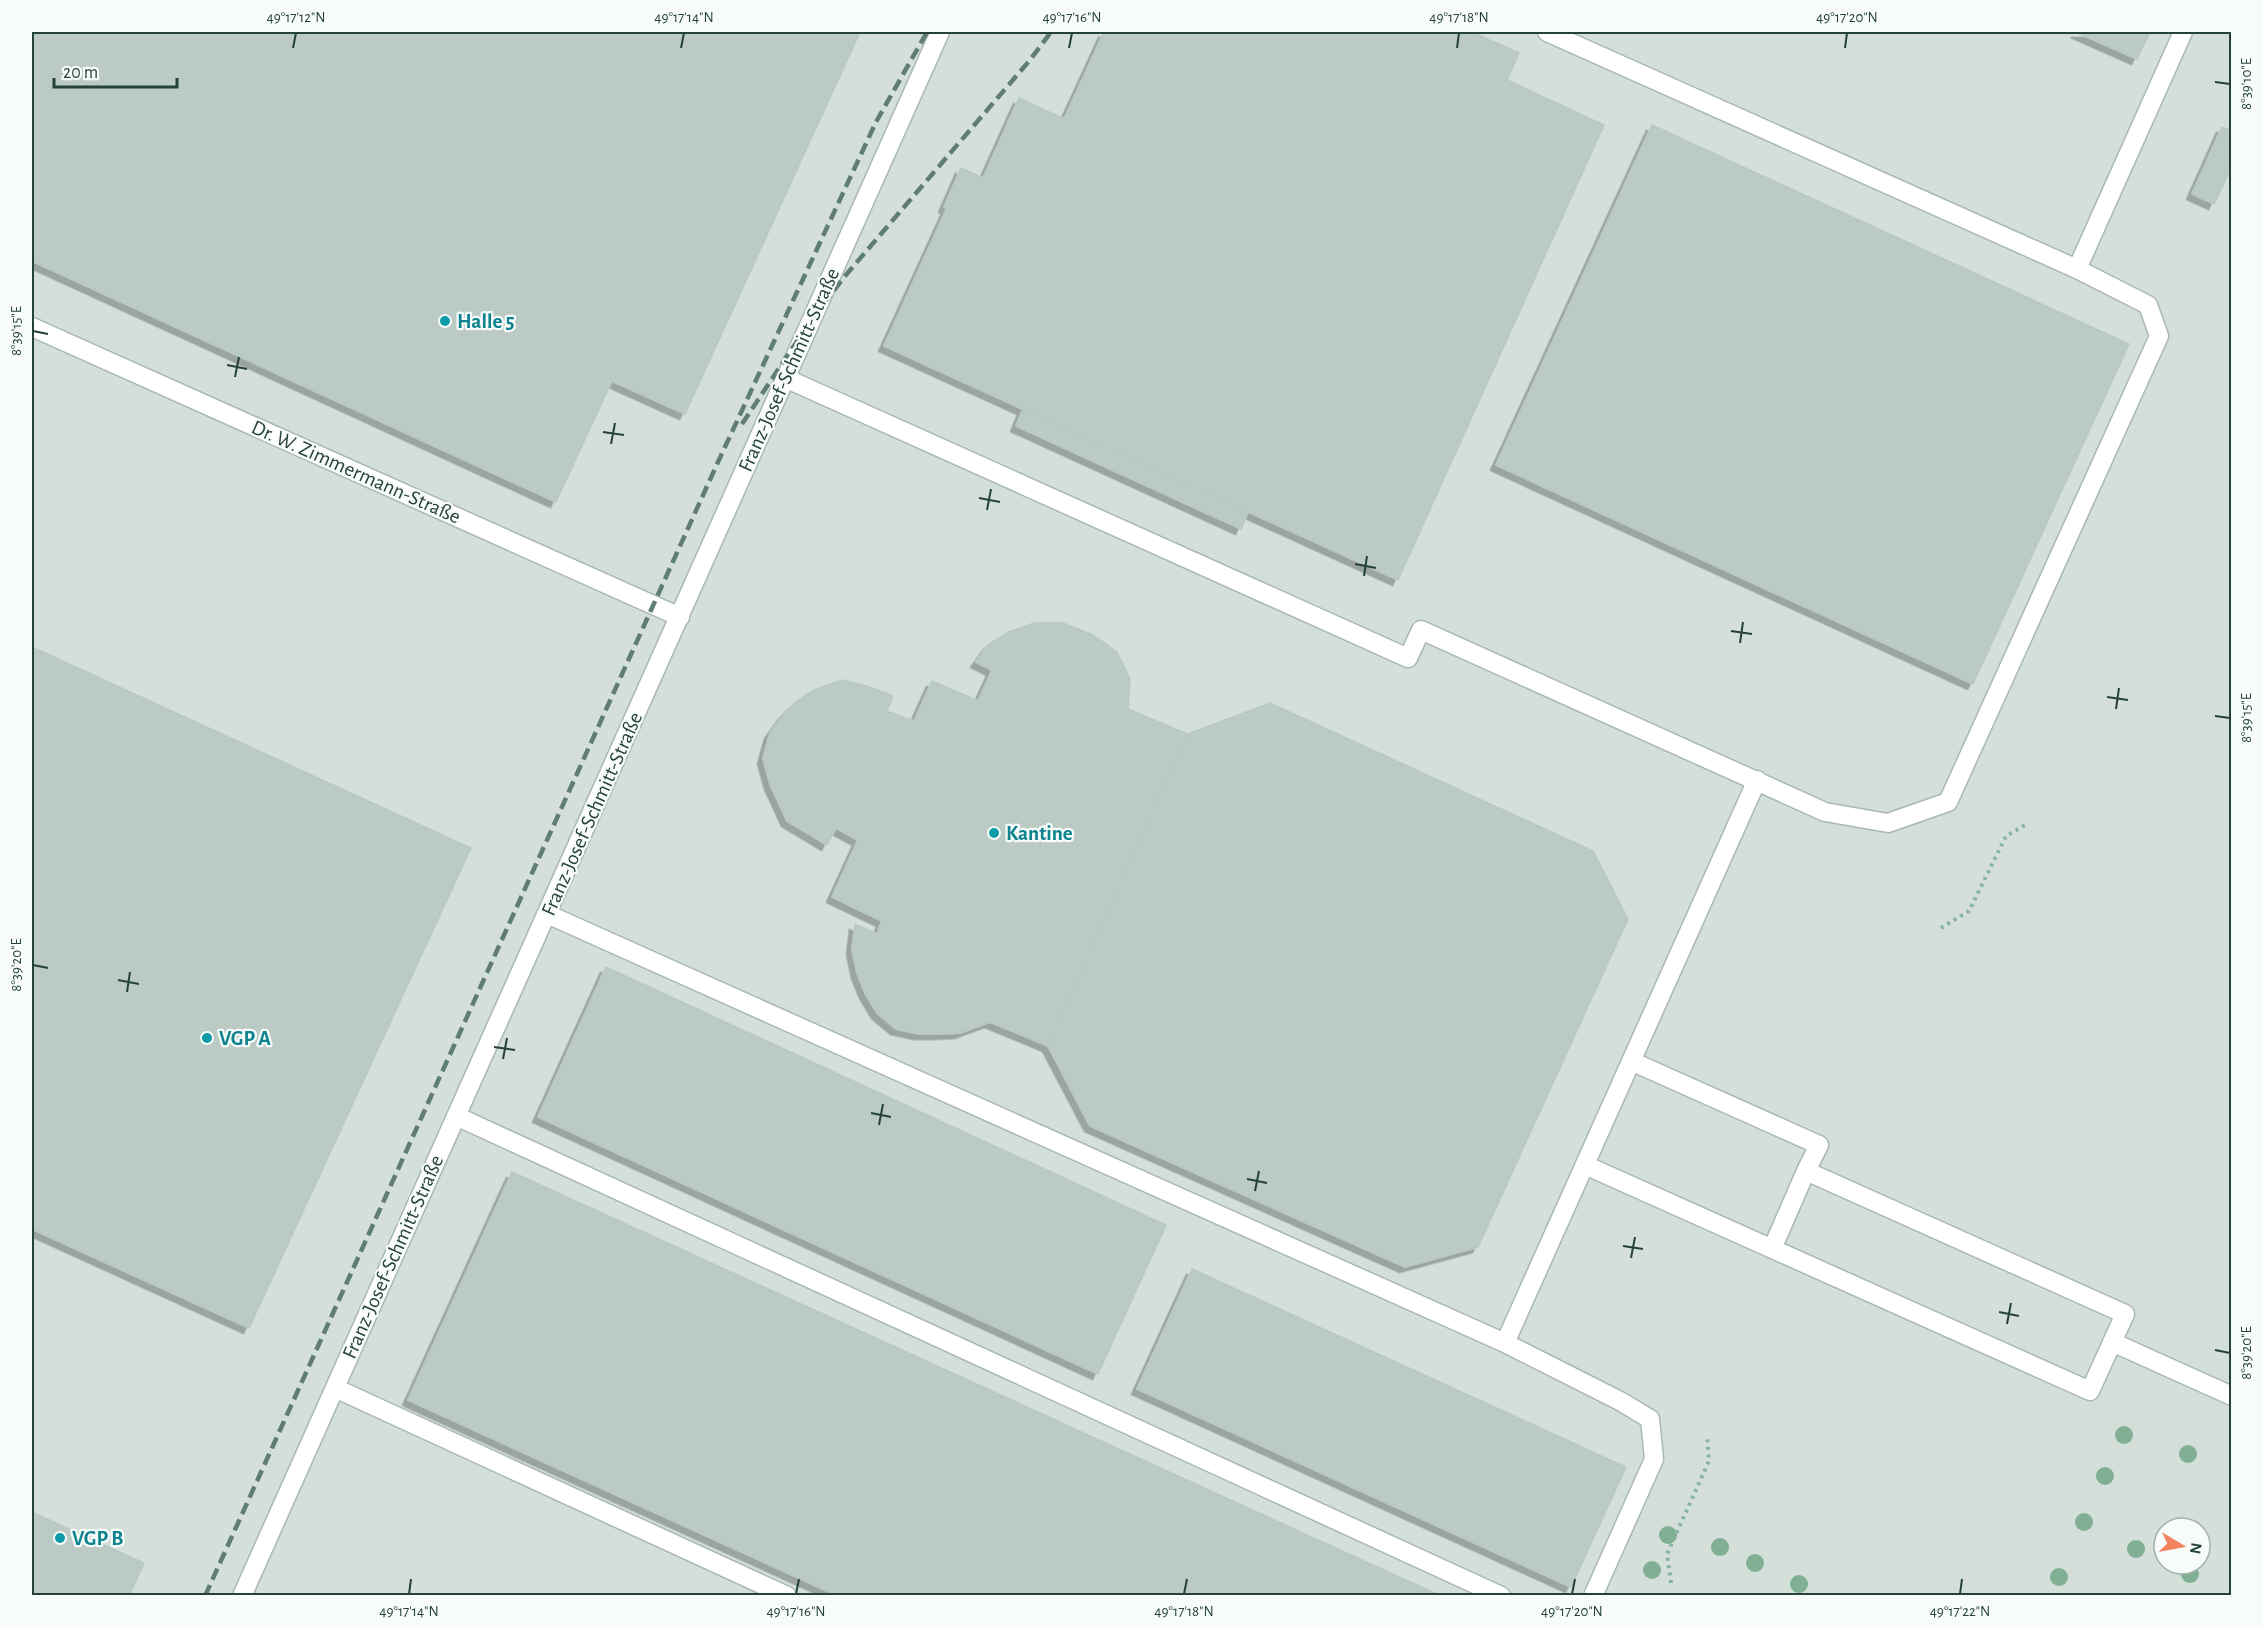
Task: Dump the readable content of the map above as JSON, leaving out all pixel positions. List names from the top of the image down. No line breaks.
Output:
{"streets":{"lane":["Franz-Josef-Schmitt-Straße","Dr. W. Zimmermann-Straße"]},"crossings":[["Franz-Josef-Schmitt-Straße","Dr. W. Zimmermann-Straße"]],"places":["Halle 5","Kantine","VGP A","VGP B"],"scale_bar":"20 m","north":"right","coordinates":["49°17'12\"N","49°17'14\"N","49°17'16\"N","49°17'18\"N","49°17'20\"N","8°39'10\"E","8°39'15\"E","8°39'20\"E","49°17'22\"N"]}
